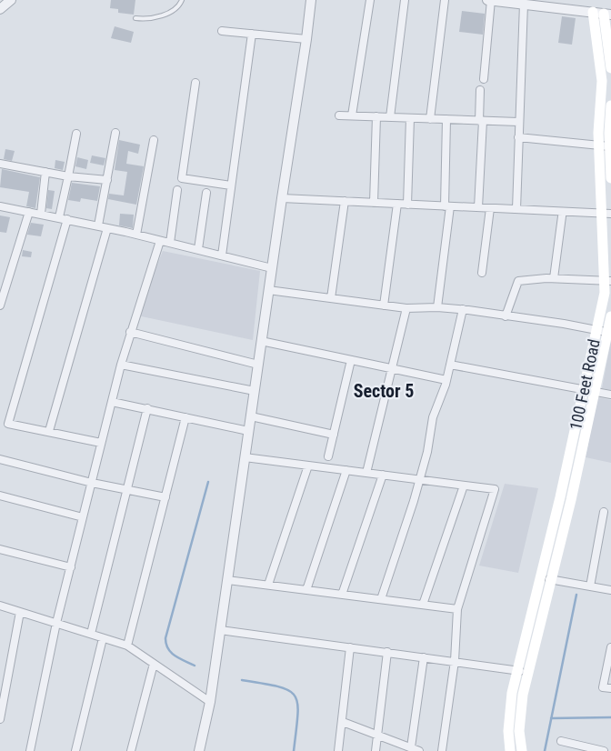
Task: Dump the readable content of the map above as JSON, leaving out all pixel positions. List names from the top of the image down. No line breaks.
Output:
{"streets":{"main road":["100 Feet Road"]},"districts":["Sector 5"]}
